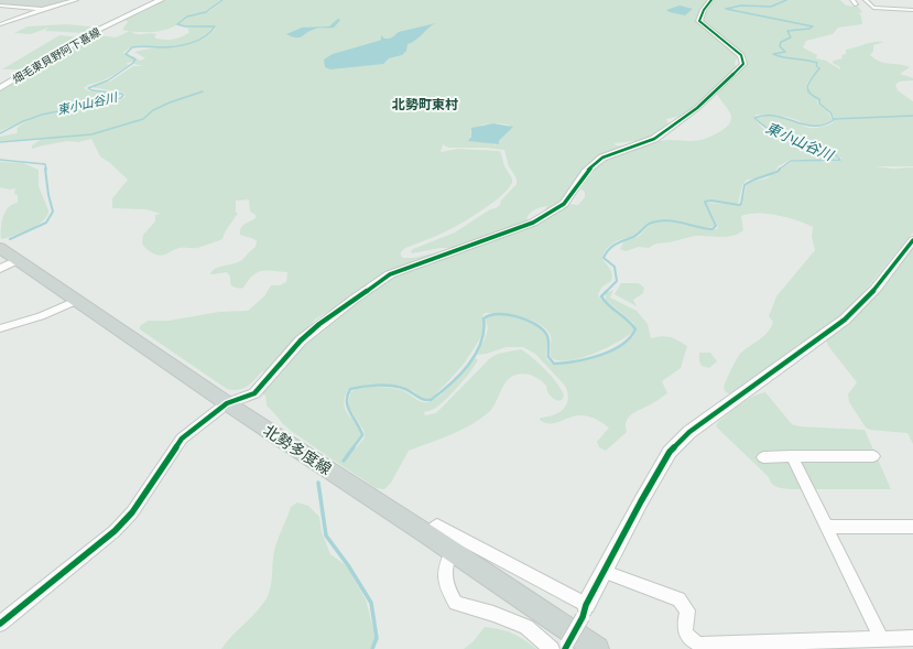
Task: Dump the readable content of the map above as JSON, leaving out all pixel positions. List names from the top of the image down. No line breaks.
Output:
{"streets":{"main road":["畑毛東貝野阿下喜線","北勢多度線"]},"districts":["北勢町東村"],"water":["東小山谷川"]}
